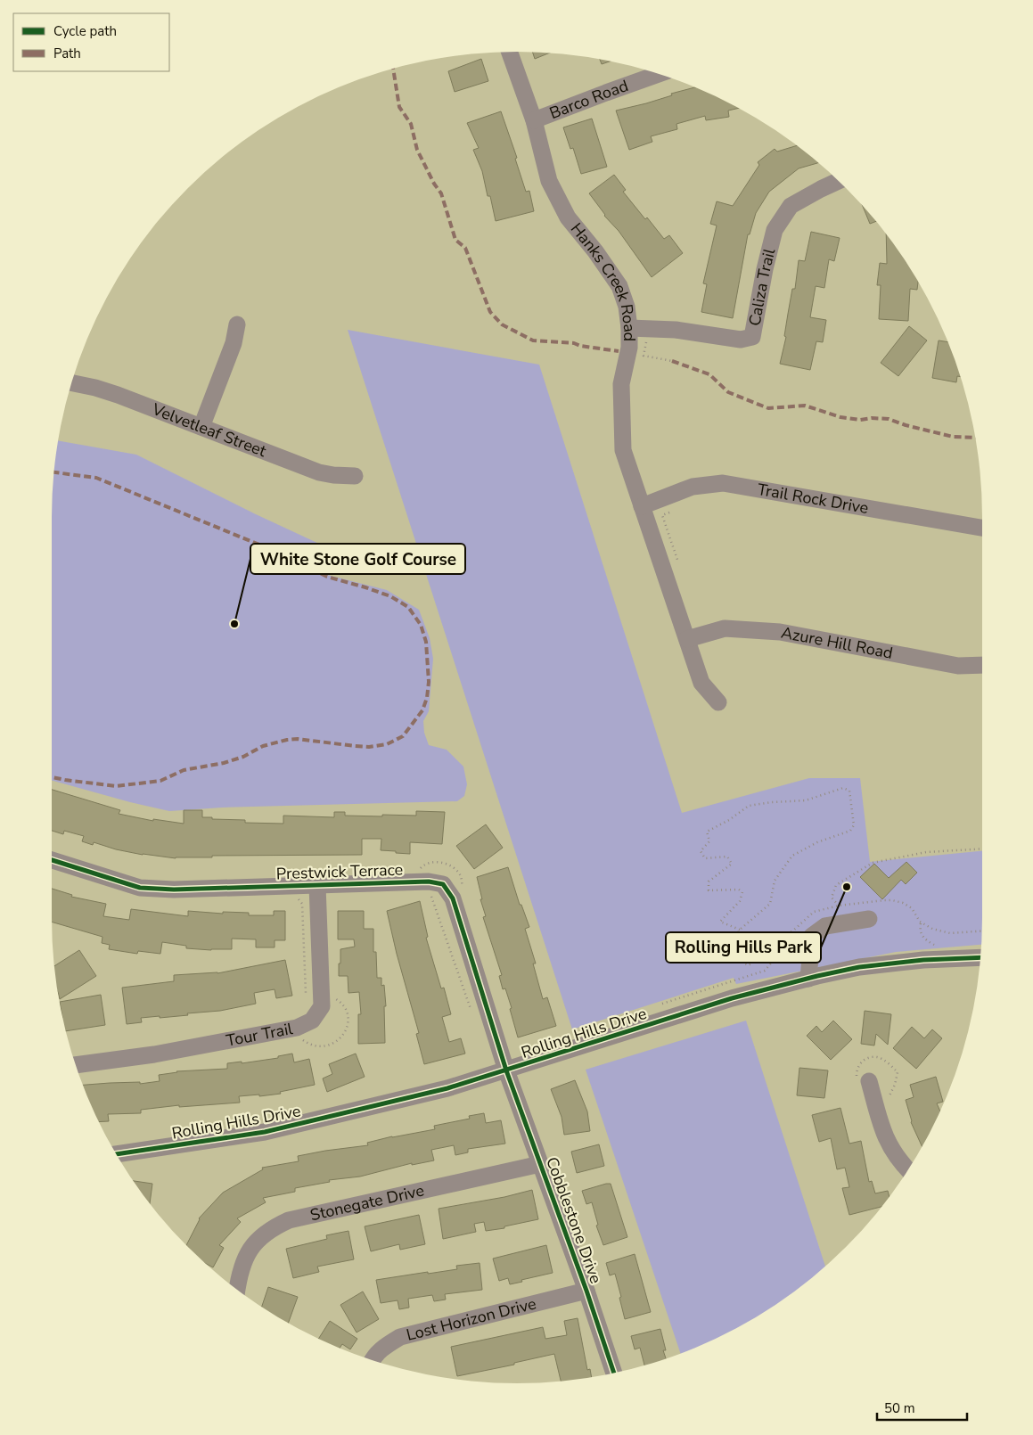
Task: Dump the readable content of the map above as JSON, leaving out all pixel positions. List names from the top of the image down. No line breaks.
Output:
{"streets":{"street":["Barco Road","Hanks Creek Road","Caliza Trail","Velvetleaf Street","Trail Rock Drive","Azure Hill Road","Prestwick Terrace","Rolling Hills Drive","Tour Trail","Stonegate Drive","Cobblestone Drive","Lost Horizon Drive"]},"crossings":[["Barco Road","Hanks Creek Road"],["Hanks Creek Road","Caliza Trail"],["Hanks Creek Road","Trail Rock Drive"],["Hanks Creek Road","Azure Hill Road"],["Prestwick Terrace","Rolling Hills Drive"],["Prestwick Terrace","Tour Trail"],["Prestwick Terrace","Cobblestone Drive"],["Rolling Hills Drive","Cobblestone Drive"],["Stonegate Drive","Cobblestone Drive"],["Cobblestone Drive","Lost Horizon Drive"]],"places":["White Stone Golf Course","Rolling Hills Park"],"legend":["Cycle path","Path"],"scale_bar":"50 m"}
